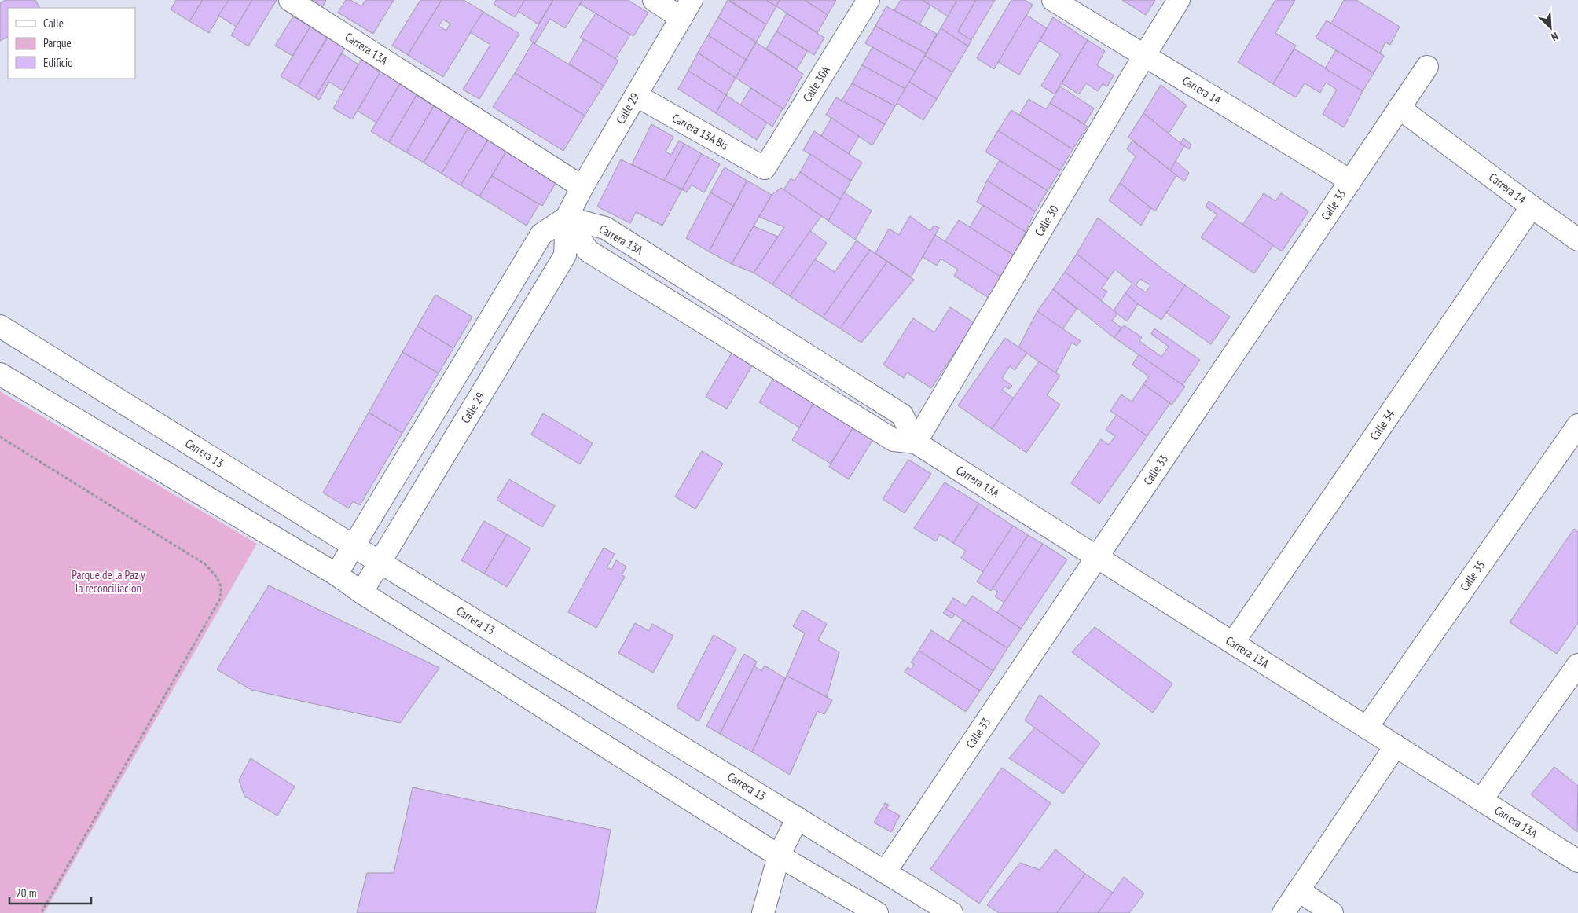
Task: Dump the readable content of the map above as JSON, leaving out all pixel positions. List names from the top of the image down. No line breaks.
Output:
{"streets":{"street":["Carrera 13A","Calle 30A","Carrera 14","Calle 29","Carrera 13A Bis","Calle 33","Calle 30","Calle 34","Carrera 13","Calle 35"]},"crossings":[["Carrera 13A","Calle 29"],["Carrera 13A","Calle 33"],["Carrera 13A","Calle 30"],["Carrera 13A","Calle 34"],["Carrera 13A","Calle 35"],["Calle 30A","Carrera 13A Bis"],["Carrera 14","Calle 33"],["Carrera 14","Calle 30"],["Carrera 14","Calle 34"],["Calle 29","Carrera 13A Bis"],["Calle 29","Carrera 13"],["Calle 33","Carrera 13"]],"parks":["Parque de la Paz y la reconciliacion"],"legend":["Calle","Parque","Edificio"],"scale_bar":"20 m","north":"bottom right"}
